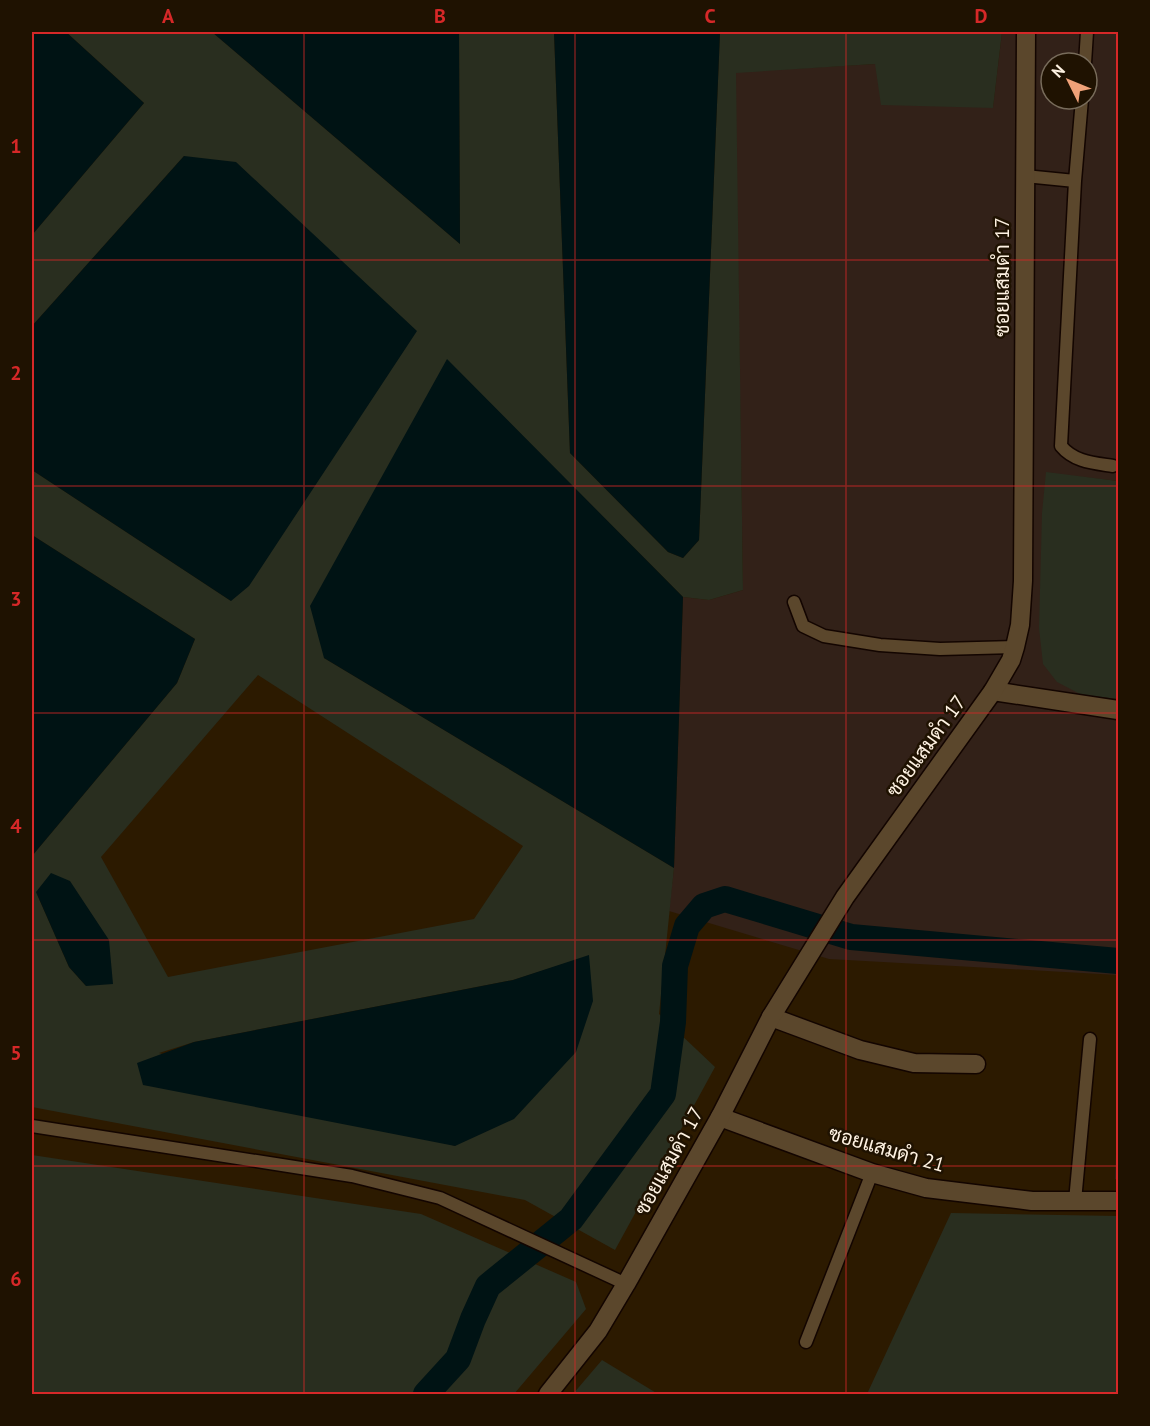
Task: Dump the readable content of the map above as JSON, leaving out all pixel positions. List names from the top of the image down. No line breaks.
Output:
{"streets":{"street":["ซอยแสมดำ 17","ซอยแสมดำ 21"]},"crossings":[["ซอยแสมดำ 17","ซอยแสมดำ 21"]],"north":"top left","grid":{"columns":["A","B","C","D"],"rows":["1","2","3","4","5","6"]}}
